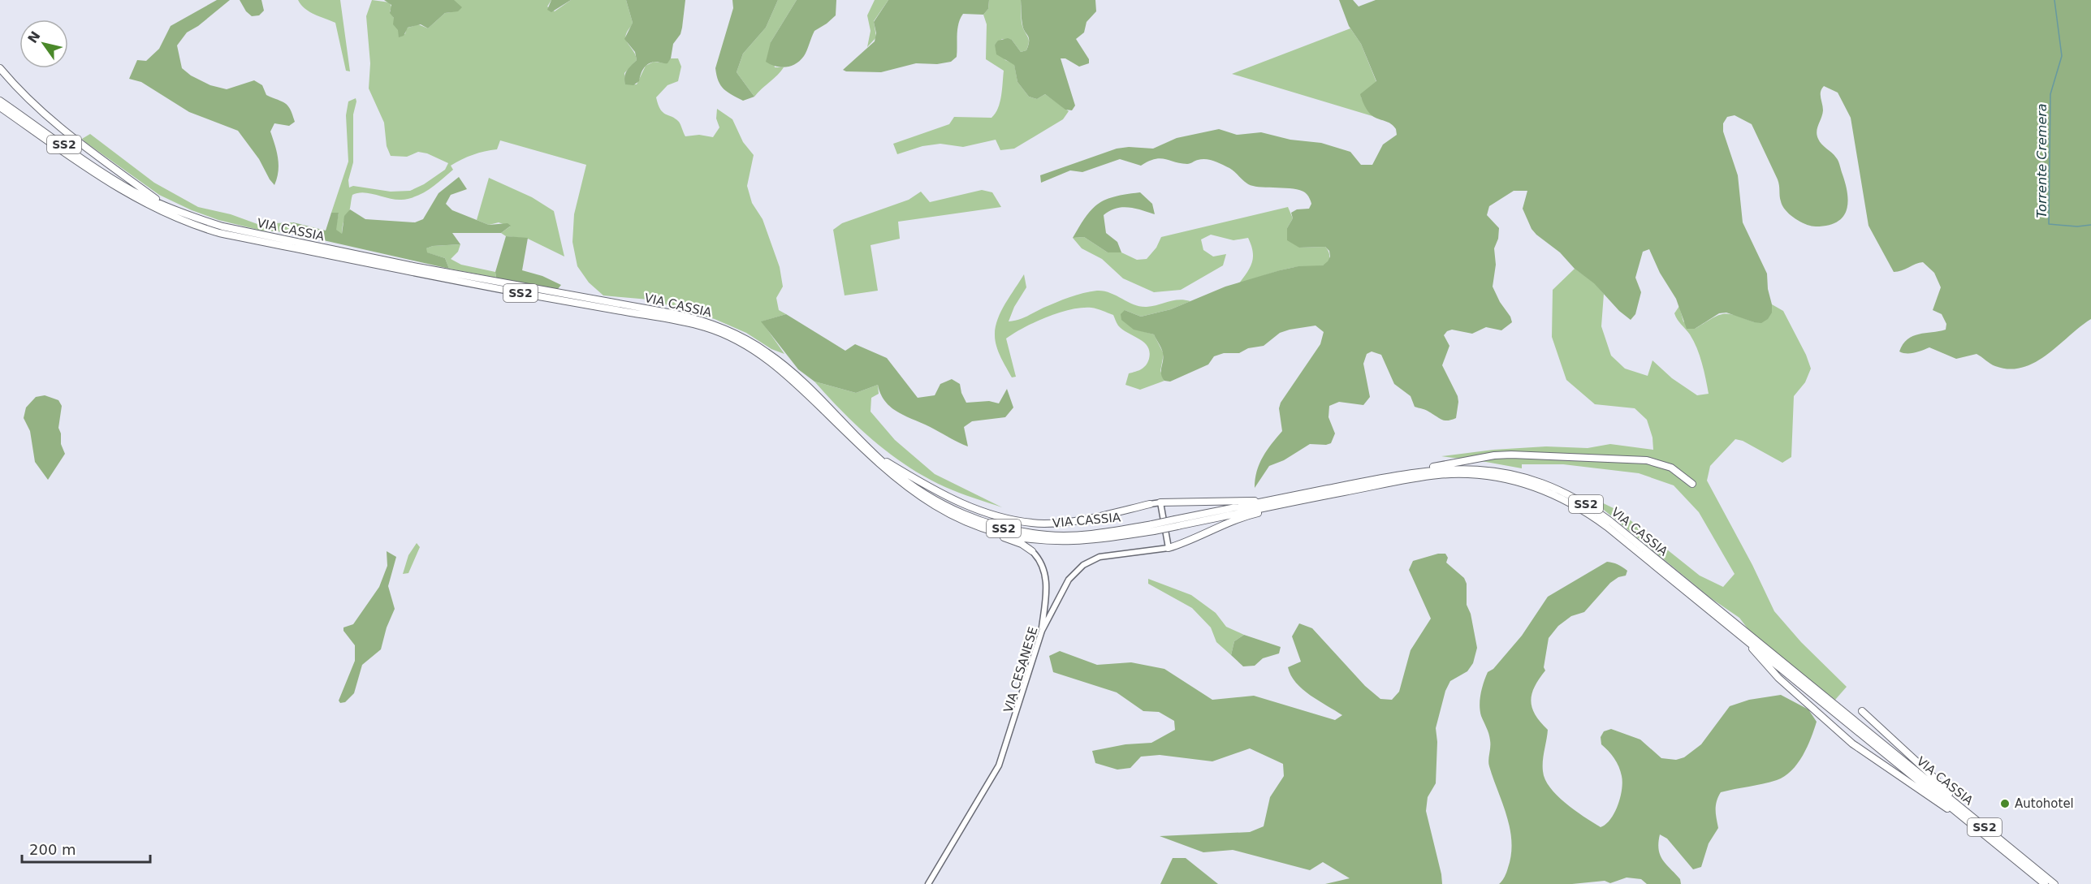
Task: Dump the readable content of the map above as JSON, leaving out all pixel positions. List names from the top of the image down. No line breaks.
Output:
{"streets":{"highway":["SS2","VIA CASSIA"],"street":["VIA CESANESE"]},"water":["Torrente Cremera"],"places":["Autohotel"],"scale_bar":"200 m","north":"top left"}
